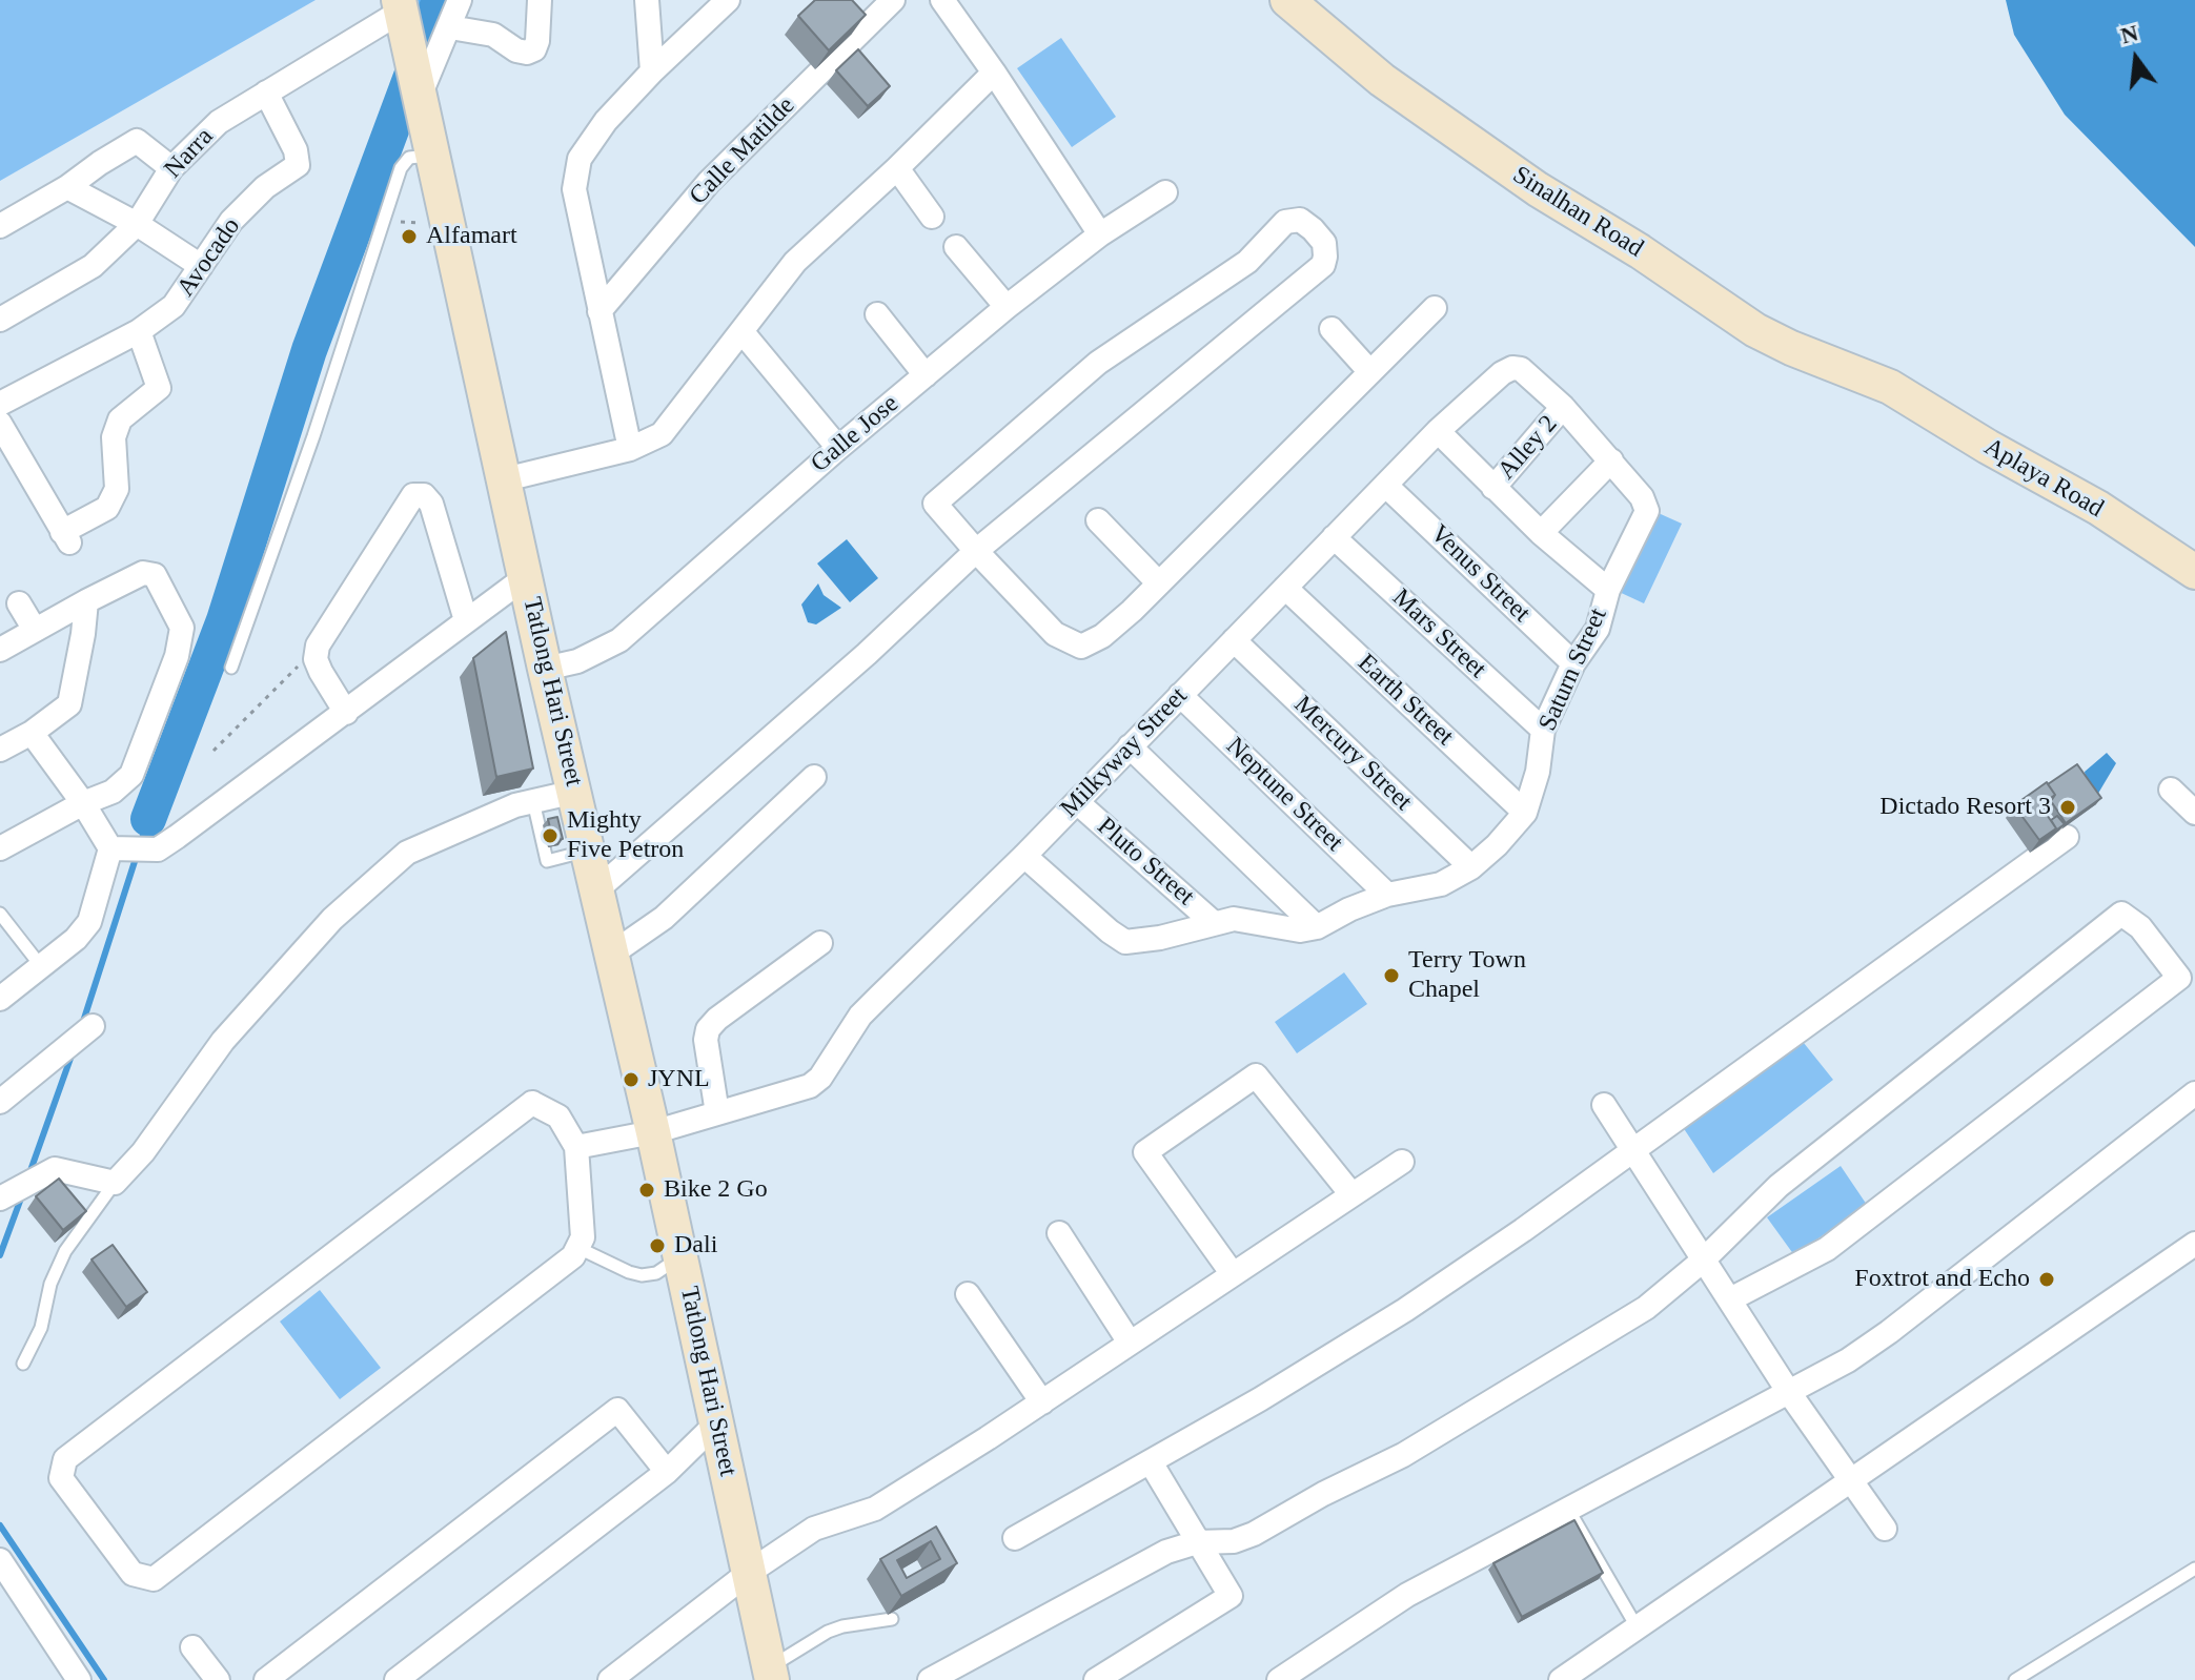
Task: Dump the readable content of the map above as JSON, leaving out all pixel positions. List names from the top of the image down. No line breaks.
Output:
{"streets":{"street":["Calle Matilde","Narra","Sinalhan Road","Avocado","Galle Jose","Alley 2","Aplaya Road","Venus Street","Mars Street","Saturn Street","Tatlong Hari Street","Earth Street","Milkyway Street","Mercury Street","Neptune Street","Pluto Street"]},"crossings":[["Narra","Avocado"],["Narra","Tatlong Hari Street"],["Sinalhan Road","Aplaya Road"],["Galle Jose","Tatlong Hari Street"],["Alley 2","Saturn Street"],["Alley 2","Milkyway Street"],["Venus Street","Saturn Street"],["Venus Street","Milkyway Street"],["Mars Street","Saturn Street"],["Mars Street","Milkyway Street"],["Saturn Street","Earth Street"],["Saturn Street","Milkyway Street"],["Saturn Street","Mercury Street"],["Saturn Street","Neptune Street"],["Saturn Street","Pluto Street"],["Tatlong Hari Street","Milkyway Street"],["Earth Street","Milkyway Street"],["Milkyway Street","Mercury Street"],["Milkyway Street","Neptune Street"],["Milkyway Street","Pluto Street"]],"places":["Alfamart","Dictado Resort 3","Mighty Five Petron","Terry Town Chapel","JYNL","Bike 2 Go","Dali","Foxtrot and Echo"],"north":"top"}
